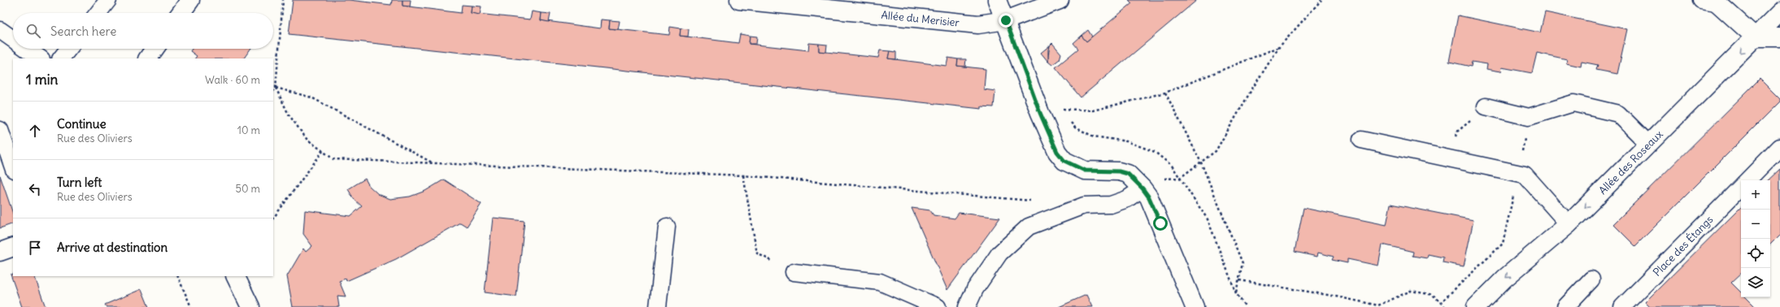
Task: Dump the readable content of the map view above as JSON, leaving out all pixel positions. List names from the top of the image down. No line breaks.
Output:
{"streets":{"street":["Allée du Merisier","Allée des Roseaux"],"lane":["Place des Étangs"]},"one_way":["Allée des Roseaux"],"page":{"search":"Search here","heading":["1 min","Walk · 60 m"],"list":[["Continue","Rue des Oliviers","10 m"],["Turn left","Rue des Oliviers","50 m"],"Arrive at destination"],"map_buttons":["+","−"]}}
